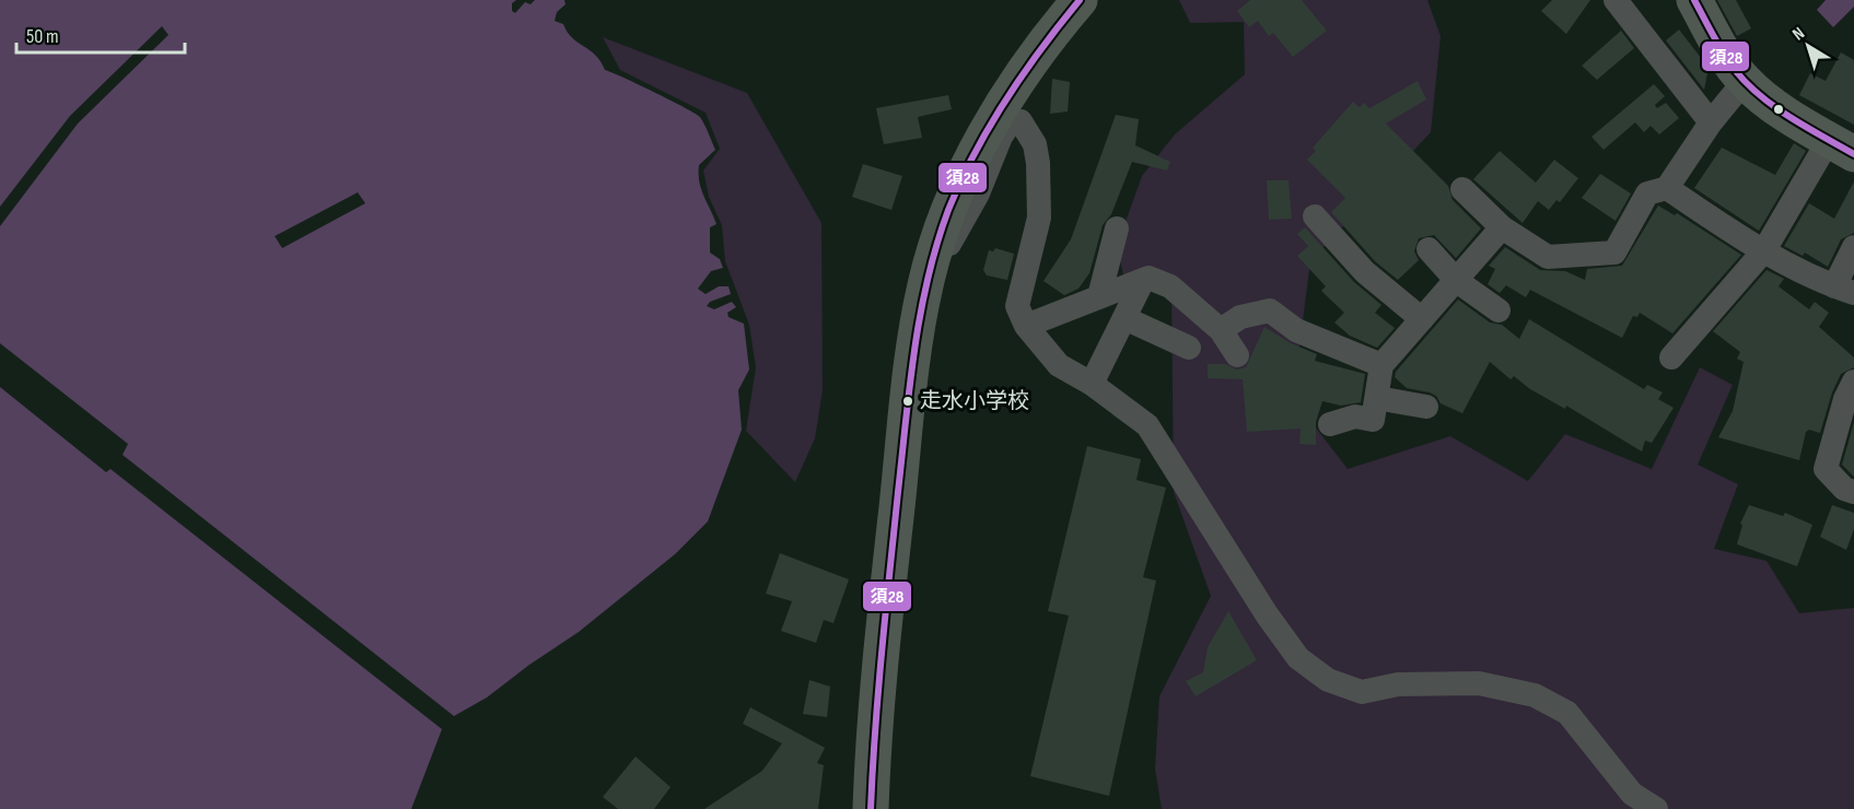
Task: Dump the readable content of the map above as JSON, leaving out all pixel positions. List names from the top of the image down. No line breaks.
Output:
{"places":["走水小学校"],"lines":["transit line 須28"],"scale_bar":"50 m","north":"top left"}
